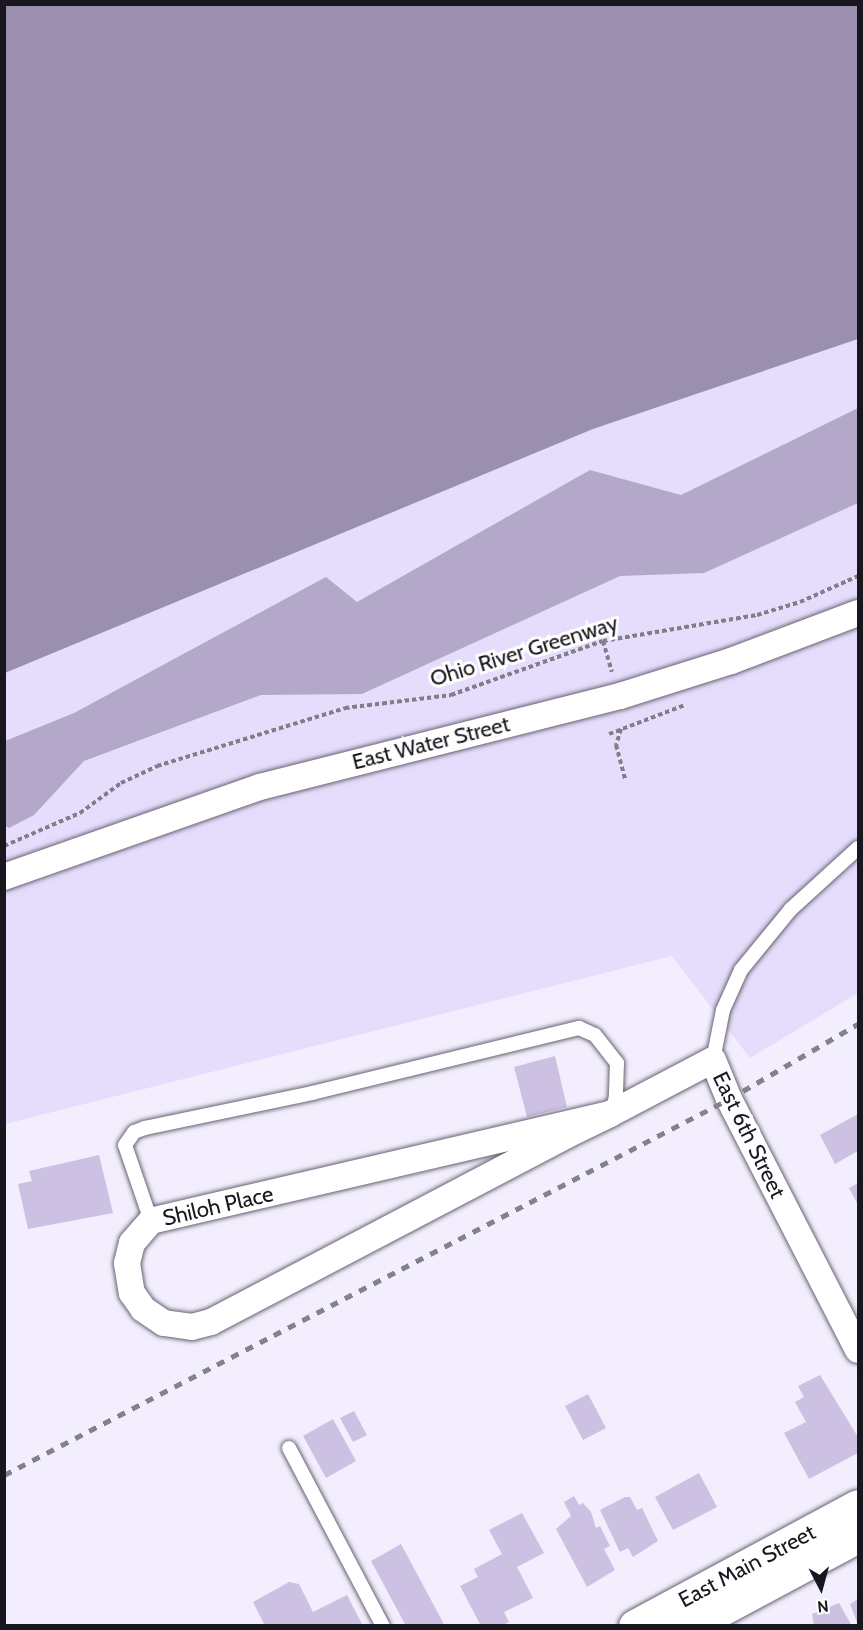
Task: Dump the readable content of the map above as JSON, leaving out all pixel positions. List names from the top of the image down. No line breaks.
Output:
{"streets":{"main road":["East Main Street"],"street":["East Water Street","East 6th Street","Shiloh Place"],"path":["Ohio River Greenway"]},"crossings":[["East 6th Street","Shiloh Place"]],"north":"bottom"}
